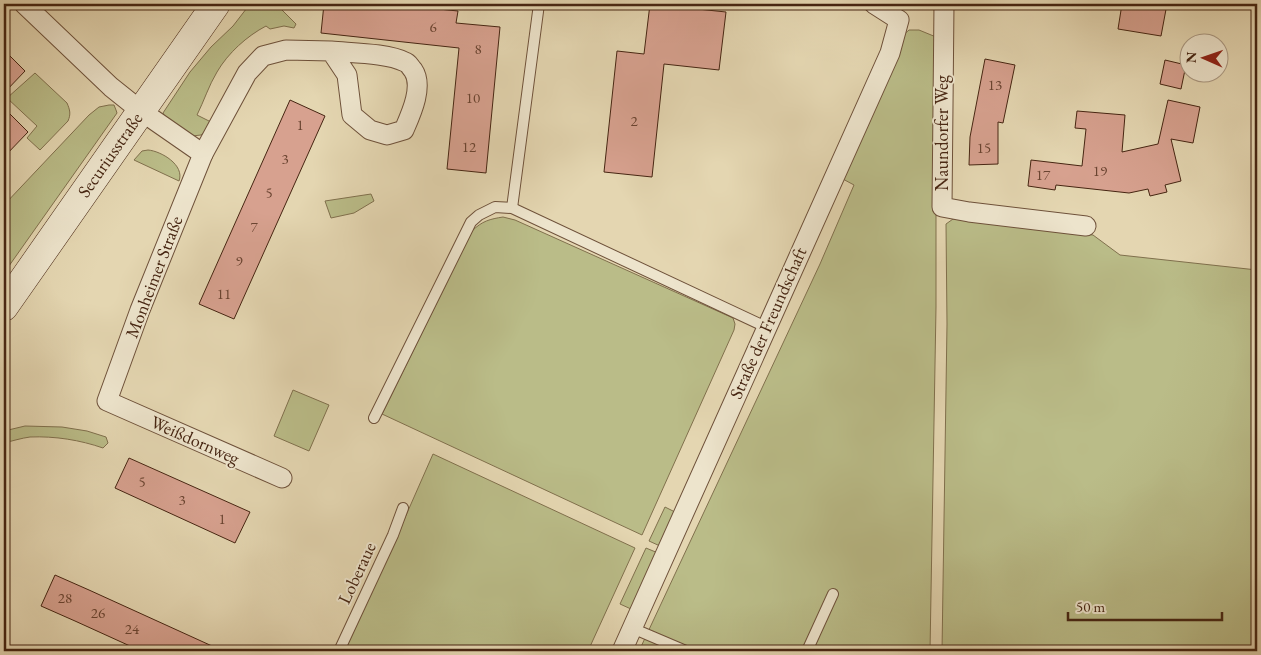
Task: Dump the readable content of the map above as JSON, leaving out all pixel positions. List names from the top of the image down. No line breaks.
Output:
{"streets":{"street":["Naundorfer Weg","Securiusstraße","Monheimer Straße","Straße der Freundschaft","Weißdornweg"],"lane":["Loberaue"]},"crossings":[["Monheimer Straße","Weißdornweg"]],"house_numbers":["6","8","13","10","2","1","12","15","3","19","17","5","7","9","11","5","3","1","28","26","24"],"scale_bar":"50 m","north":"left"}
